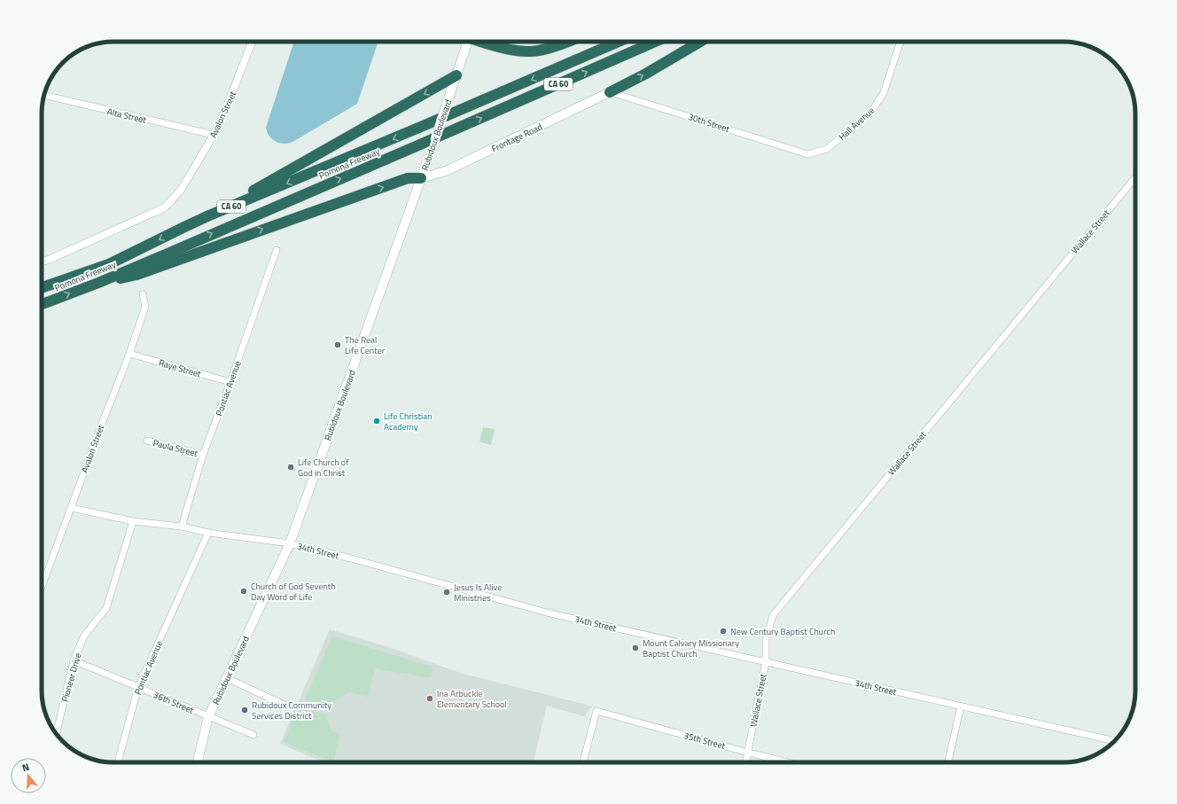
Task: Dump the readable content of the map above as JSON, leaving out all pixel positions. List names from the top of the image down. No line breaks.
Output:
{"streets":{"highway":["CA 60","Pomona Freeway"],"main road":["Rubidoux Boulevard","Frontage Road"],"street":["Avalon Street","Alta Street","30th Street","Hall Avenue","Wallace Street","Raye Street","Pontiac Avenue","Paula Street","34th Street","Pioneer Drive","36th Street","35th Street"]},"crossings":[["Avalon Street","Alta Street"],["Avalon Street","Raye Street"],["Avalon Street","34th Street"],["30th Street","Hall Avenue"],["30th Street","Frontage Road"],["Rubidoux Boulevard","Frontage Road"],["Rubidoux Boulevard","34th Street"],["Rubidoux Boulevard","36th Street"],["Wallace Street","34th Street"],["Wallace Street","35th Street"],["Raye Street","Pontiac Avenue"],["Pontiac Avenue","Paula Street"],["Pontiac Avenue","34th Street"],["Pontiac Avenue","36th Street"],["34th Street","Pioneer Drive"],["Pioneer Drive","36th Street"]],"places":["The Real Life Center","Life Christian Academy","Life Church of God in Christ","Church of God Seventh Day Word of Life","Jesus Is Alive Ministries","New Century Baptist Church","Mount Calvary Missionary Baptist Church","Ina Arbuckle Elementary School","Rubidoux Community Services District"],"north":"top"}
